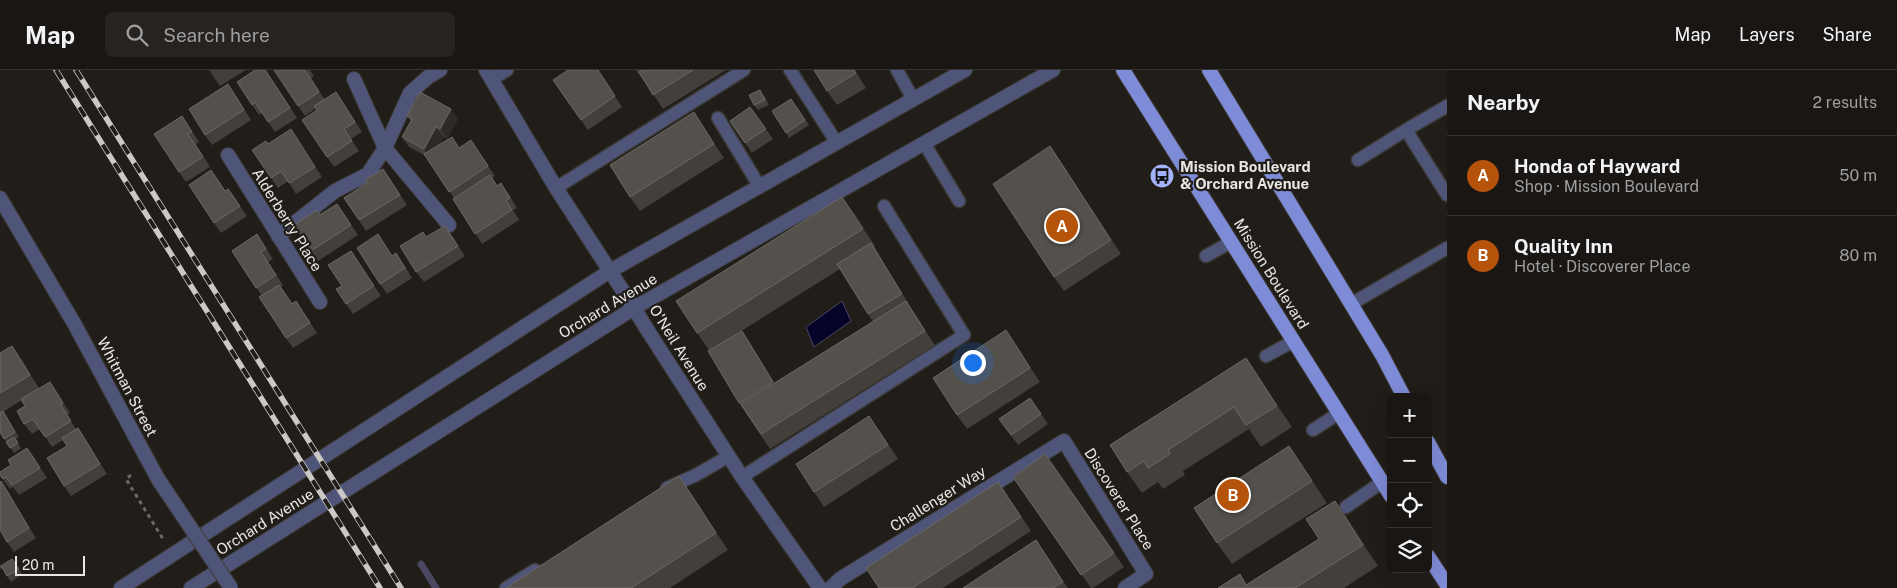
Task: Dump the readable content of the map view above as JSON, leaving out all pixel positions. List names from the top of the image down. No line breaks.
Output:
{"streets":{"main road":["Mission Boulevard"],"street":["Alderberry Place","Orchard Avenue","O'Neil Avenue","Whitman Street","Challenger Way","Discoverer Place"]},"crossings":[["Orchard Avenue","O'Neil Avenue"],["Challenger Way","Discoverer Place"]],"places":{"bus stop":["Mission Boulevard & Orchard Avenue"]},"scale_bar":"20 m","page":{"header":"Map","search":"Search here","nav":["Map","Layers","Share"],"heading":["Nearby","2 results"],"list":[{"mark":"A","name":"Honda of Hayward","note":"Shop · Mission Boulevard","value":"50 m"},{"mark":"B","name":"Quality Inn","note":"Hotel · Discoverer Place","value":"80 m"}],"pins":["A","B"],"map_buttons":["+","−"],"scale":"20 m"}}
